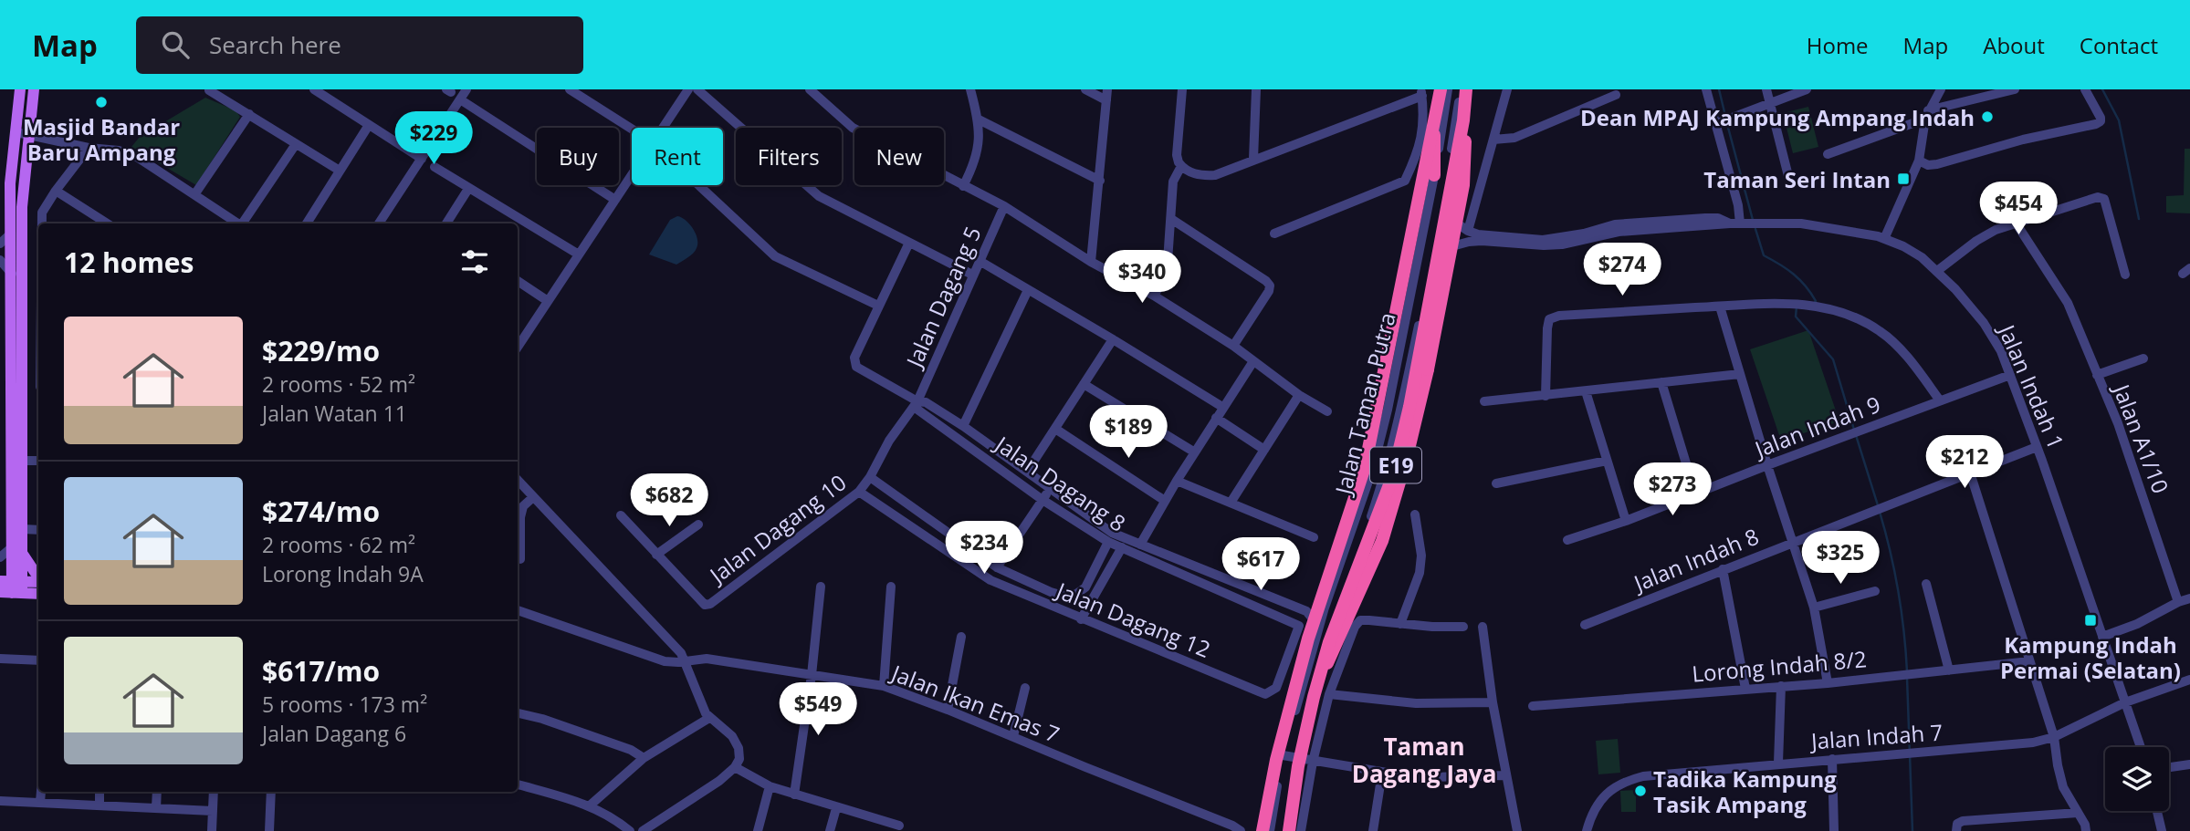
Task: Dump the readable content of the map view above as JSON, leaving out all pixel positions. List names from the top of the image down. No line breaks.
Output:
{"streets":{"highway":["E19"],"street":["Jalan Dagang 5","Jalan Indah 1","Jalan Taman Putra","Jalan Indah 9","Jalan A1/10","Jalan Dagang 8","Jalan Dagang 10","Jalan Indah 8","Jalan Dagang 12","Lorong Indah 8/2","Jalan Ikan Emas 7","Jalan Indah 7"]},"crossings":[["Jalan Dagang 5","Jalan Dagang 8"],["Jalan Dagang 5","Jalan Dagang 10"],["Jalan Indah 1","Jalan Taman Putra"],["Jalan Indah 1","Jalan Indah 9"],["Jalan Indah 1","Jalan Indah 8"],["Jalan Indah 1","Jalan Indah 7"],["Jalan Dagang 8","Jalan Dagang 10"],["Jalan Dagang 8","Jalan Dagang 12"],["Jalan Dagang 10","Jalan Dagang 12"]],"districts":["Taman Dagang Jaya"],"places":{"other":["Masjid Bandar Baru Ampang","Dean MPAJ Kampung Ampang Indah","Tadika Kampung Tasik Ampang"],"transit":["Taman Seri Intan","Kampung Indah Permai (Selatan)"]},"page":{"header":"Map","search":"Search here","nav":["Home","Map","About","Contact"],"price":["$229","$454","$274","$340","$189","$212","$273","$682","$234","$325","$617","$549"],"chip":["Buy","Rent","Filters","New"],"heading":"12 homes","list":[{"name":"$229/mo","note":"2 rooms · 52 m² · Jalan Watan 11"},{"name":"$274/mo","note":"2 rooms · 62 m² · Lorong Indah 9A"},{"name":"$617/mo","note":"5 rooms · 173 m² · Jalan Dagang 6"}]}}
